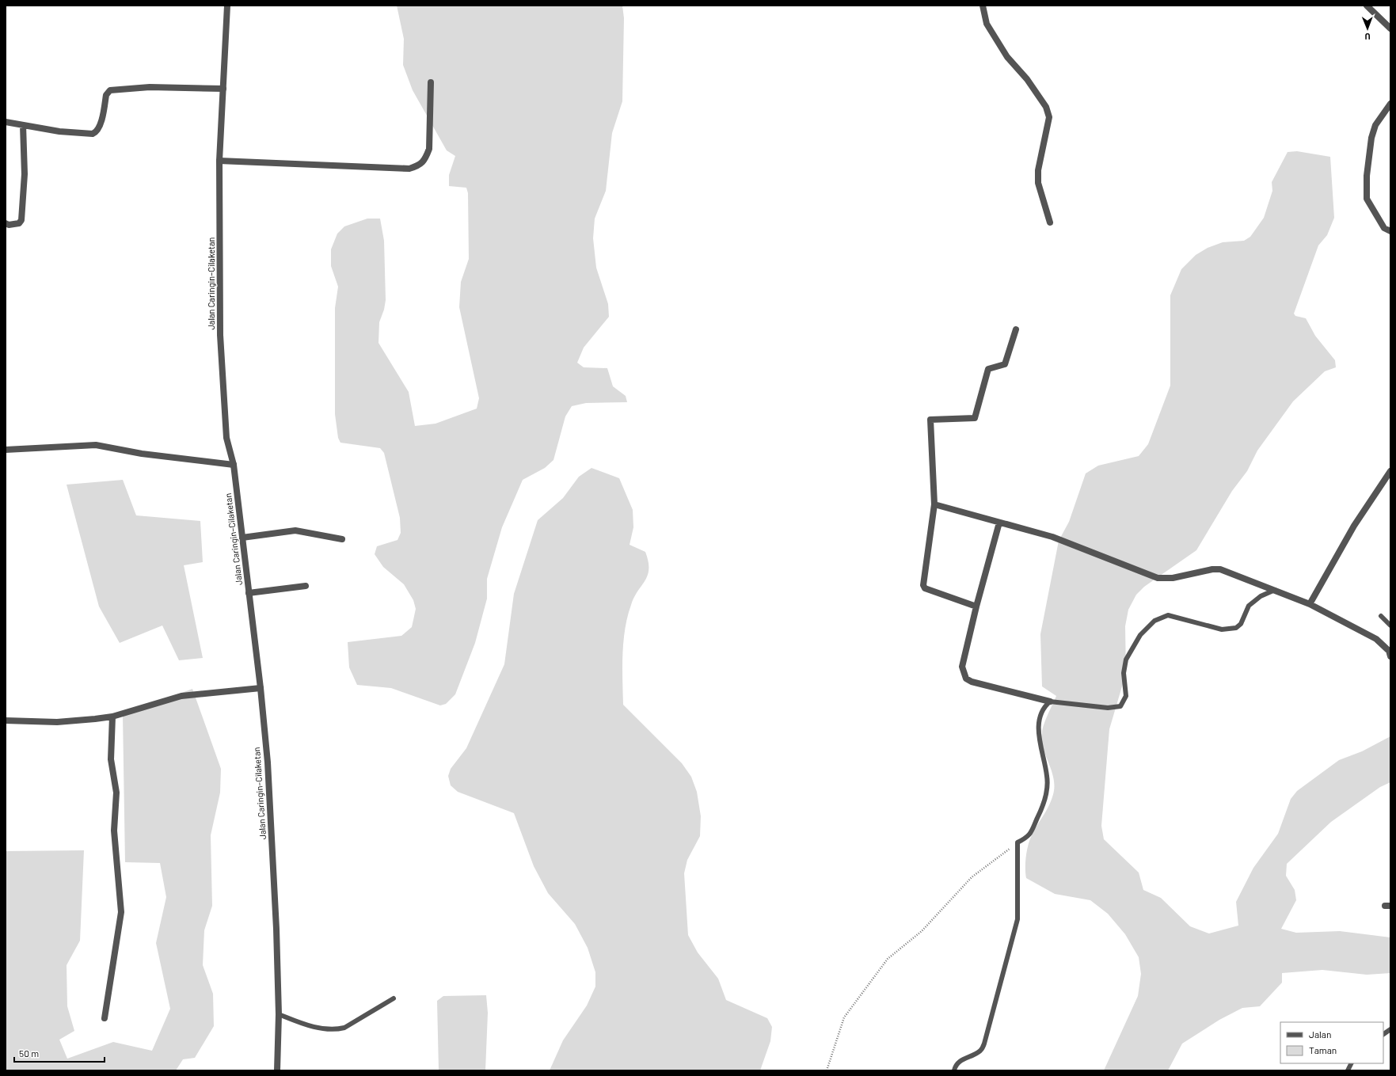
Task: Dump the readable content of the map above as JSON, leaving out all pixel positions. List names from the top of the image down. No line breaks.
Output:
{"streets":{"street":["Jalan Caringin–Cilaketan"]},"legend":["Jalan","Taman"],"scale_bar":"50 m","north":"bottom"}
